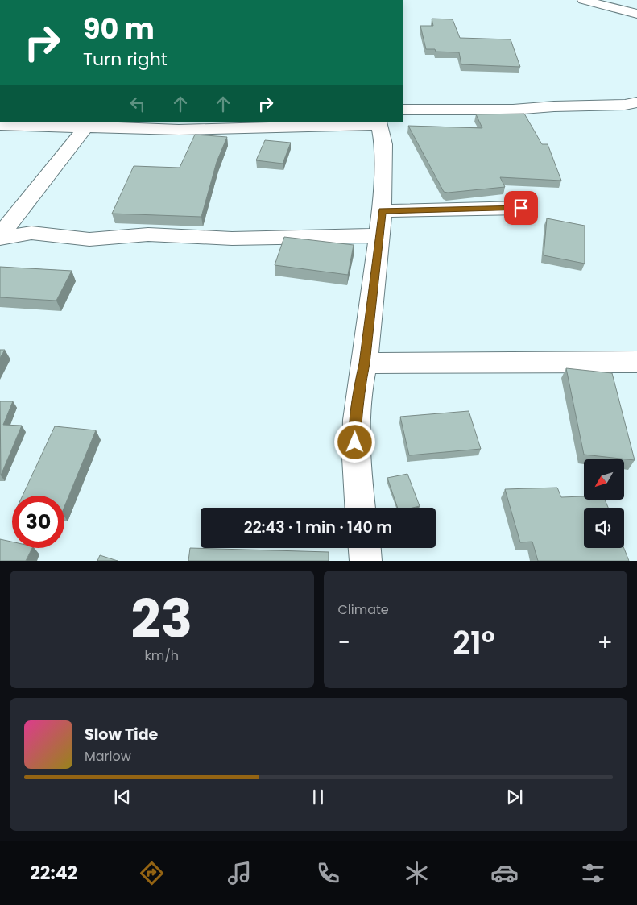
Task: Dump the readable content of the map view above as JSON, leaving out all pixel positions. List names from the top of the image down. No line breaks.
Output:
{"north":"bottom left","page":{"turn":["90 m","Turn right"],"limit":"30","trip":"22:43 · 1 min · 140 m","tile":[["23","km/h"],"Climate"],"heat":["−","21°","+"],"song":["Slow Tide","Marlow"],"tabs":"22:42"}}
